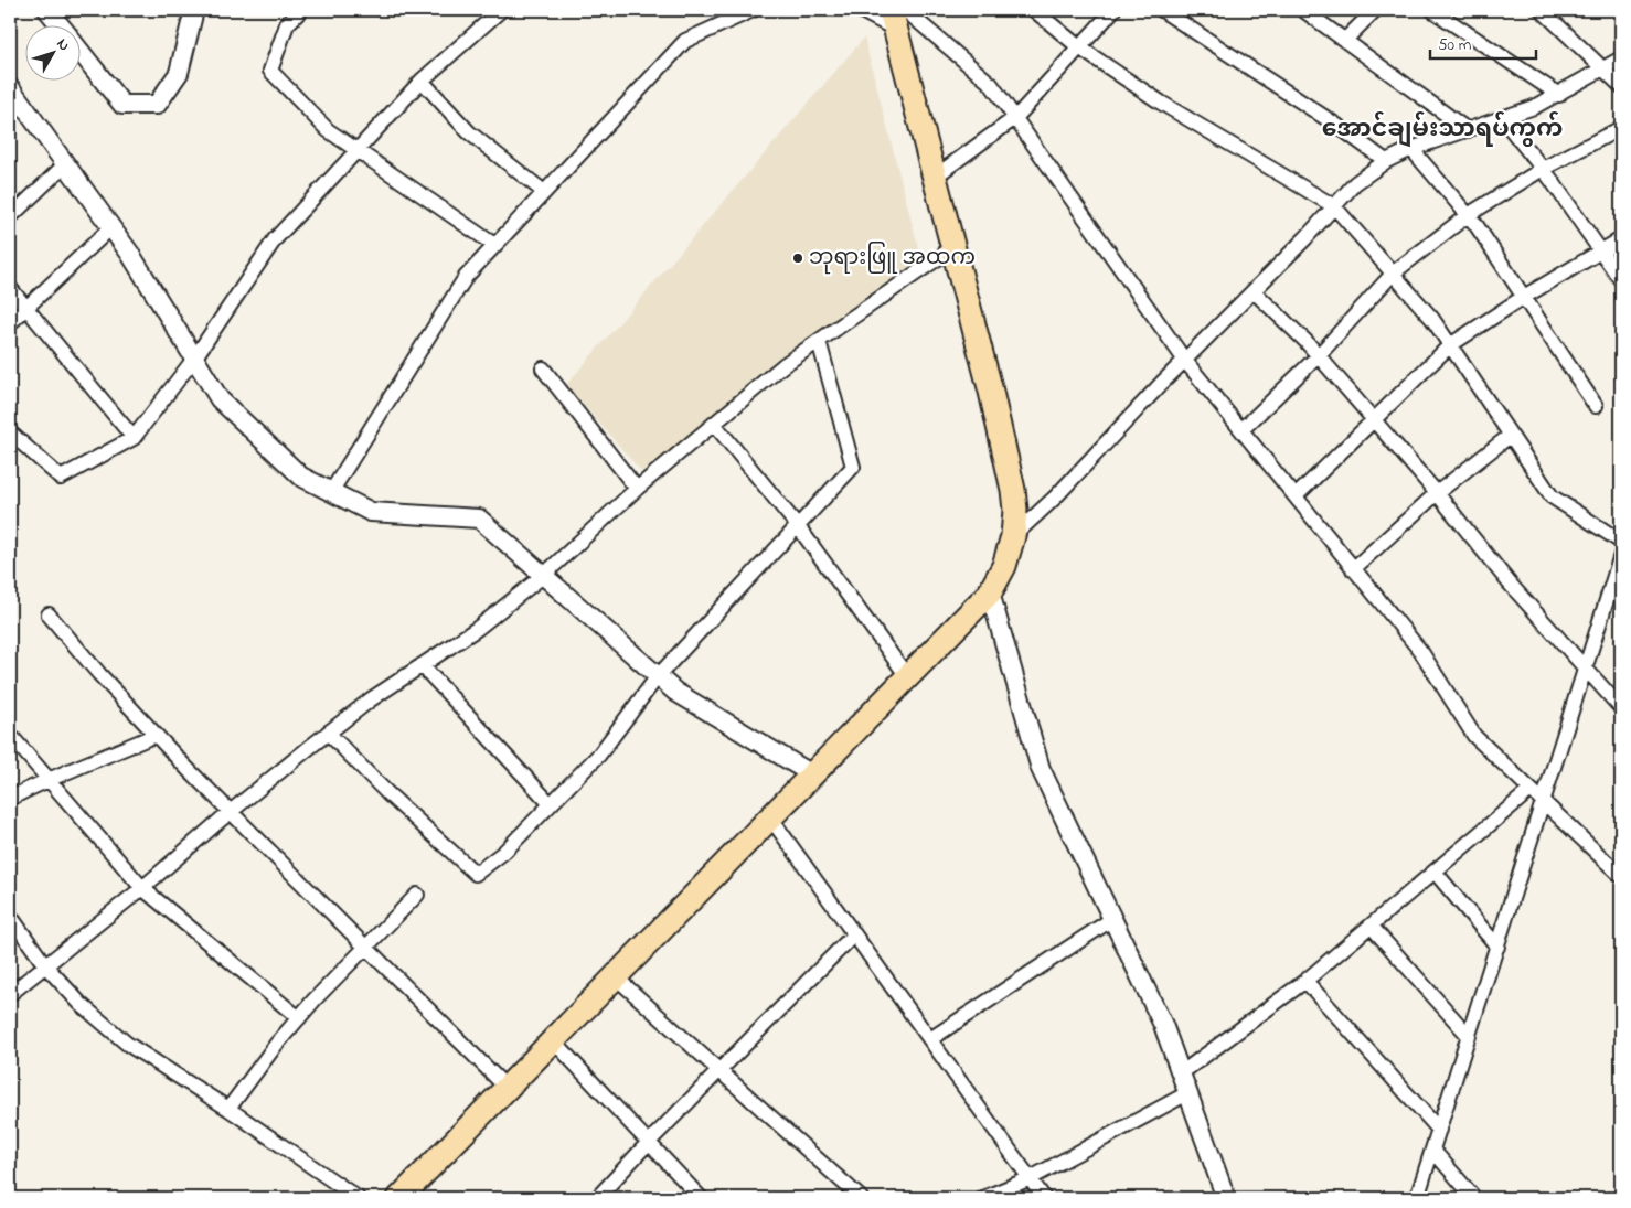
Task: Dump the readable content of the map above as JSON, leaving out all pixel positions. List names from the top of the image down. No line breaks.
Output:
{"districts":["အောင်ချမ်းသာရပ်ကွက်"],"places":["ဘုရားဖြူ အထက"],"scale_bar":"50 m","north":"top right"}
